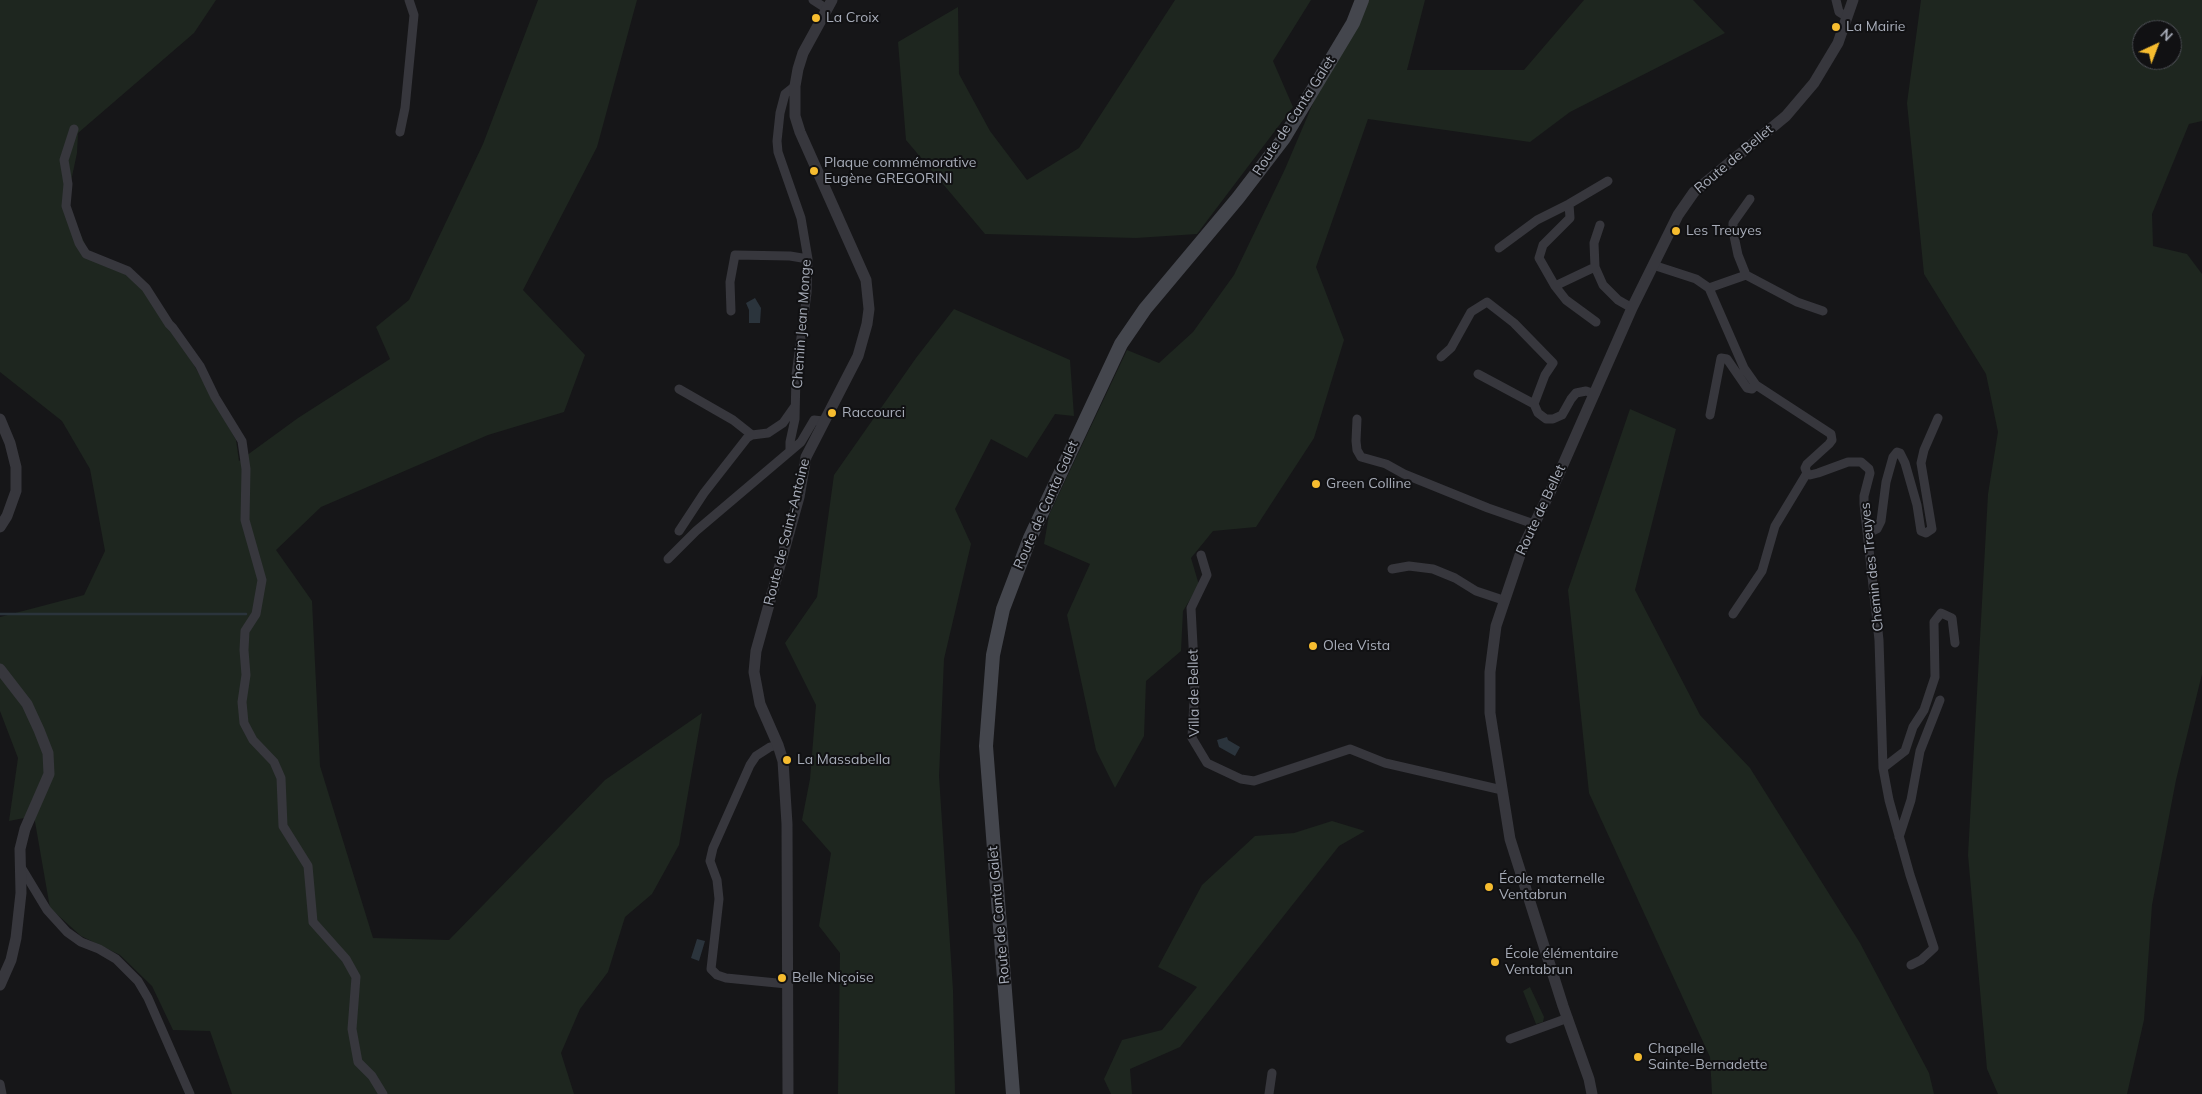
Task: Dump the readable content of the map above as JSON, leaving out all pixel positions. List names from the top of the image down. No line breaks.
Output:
{"streets":{"main road":["Route de Canta Galet"],"street":["Route de Bellet","Chemin Jean Monge","Route de Saint-Antoine","Chemin des Treuyes","Villa de Bellet"]},"crossings":[["Route de Bellet","Villa de Bellet"],["Chemin Jean Monge","Route de Saint-Antoine"]],"places":["La Croix","La Mairie","Plaque commémorative Eugène GREGORINI","Les Treuyes","Raccourci","Green Colline","Olea Vista","La Massabella","École maternelle Ventabrun","École élémentaire Ventabrun","Belle Niçoise","Chapelle Sainte-Bernadette"],"north":"top right"}
